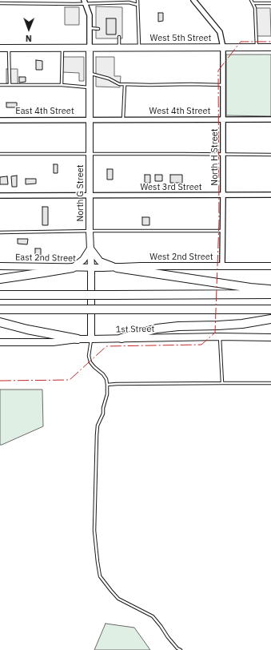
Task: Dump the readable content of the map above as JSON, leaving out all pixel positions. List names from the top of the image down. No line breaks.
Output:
{"streets":{"street":["West 5th Street","East 4th Street","West 4th Street","North H Street","West 3rd Street","North G Street","West 2nd Street","East 2nd Street","1st Street"]},"crossings":[["West 5th Street","North H Street"],["West 5th Street","North G Street"],["East 4th Street","West 4th Street"],["East 4th Street","North G Street"],["West 4th Street","North H Street"],["West 4th Street","North G Street"],["North H Street","West 3rd Street"],["North H Street","West 2nd Street"],["West 3rd Street","North G Street"],["North G Street","West 2nd Street"],["North G Street","East 2nd Street"],["North G Street","1st Street"],["West 2nd Street","East 2nd Street"]],"north":"bottom"}
